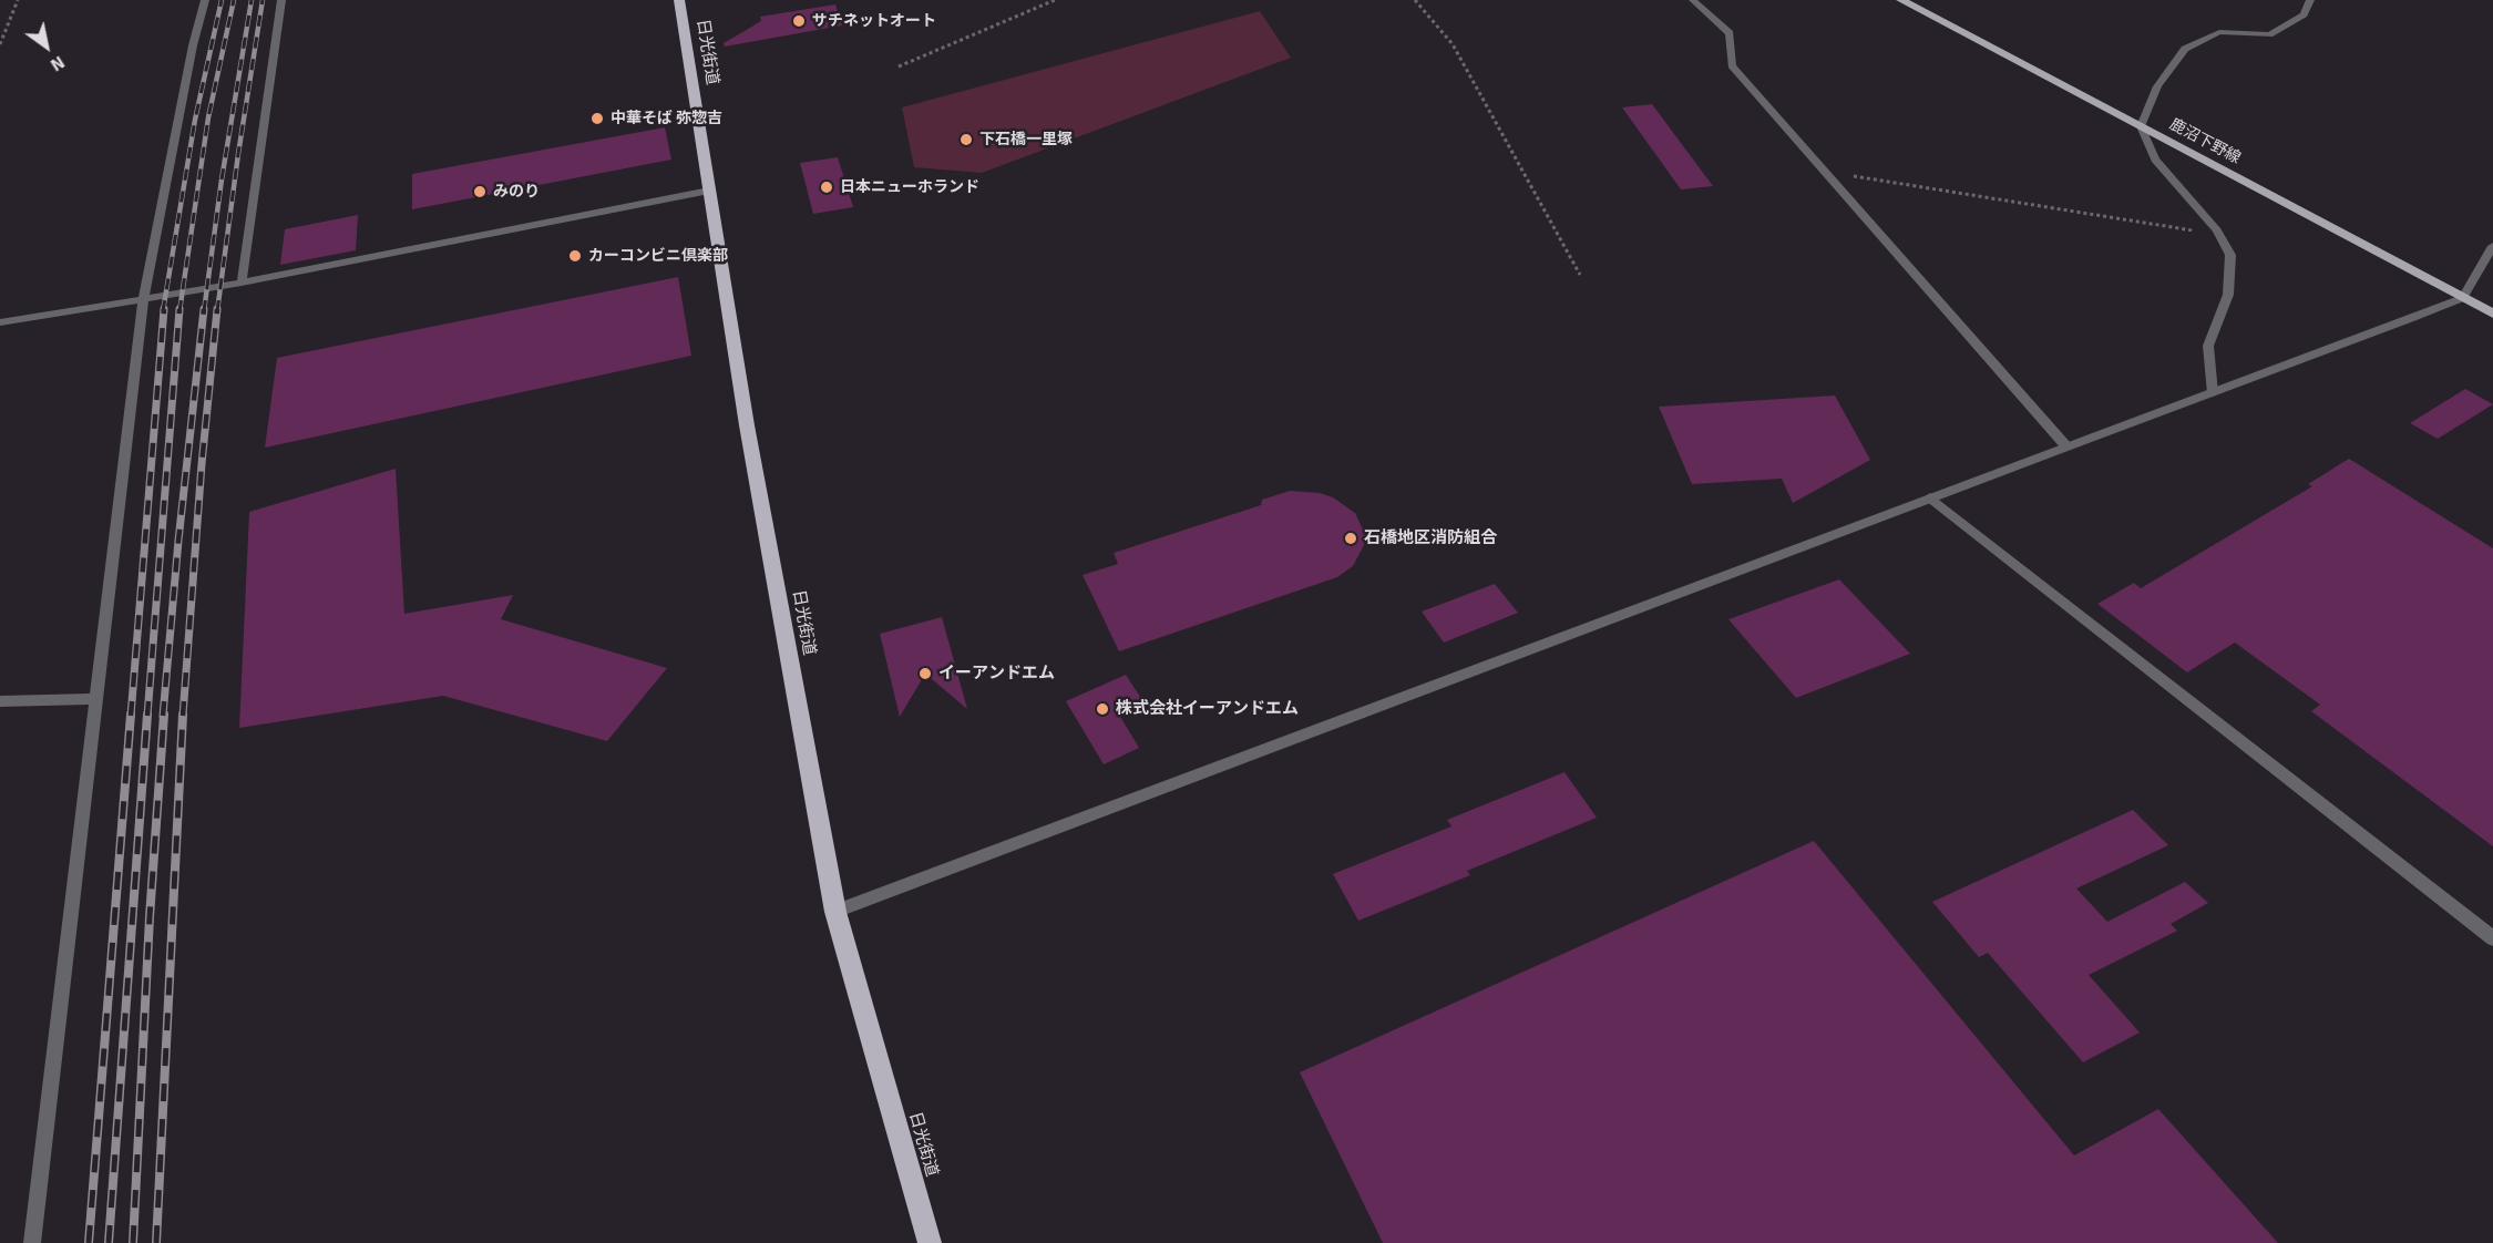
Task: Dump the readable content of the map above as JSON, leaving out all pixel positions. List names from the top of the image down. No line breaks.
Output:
{"streets":{"highway":["日光街道"],"main road":["鹿沼下野線"]},"places":["サチネットオート","中華そば 弥惣吉","下石橋一里塚","日本ニューホランド","みのり","カーコンビニ倶楽部","石橋地区消防組合","イーアンドエム","株式会社イーアンドエム"],"north":"bottom right"}
